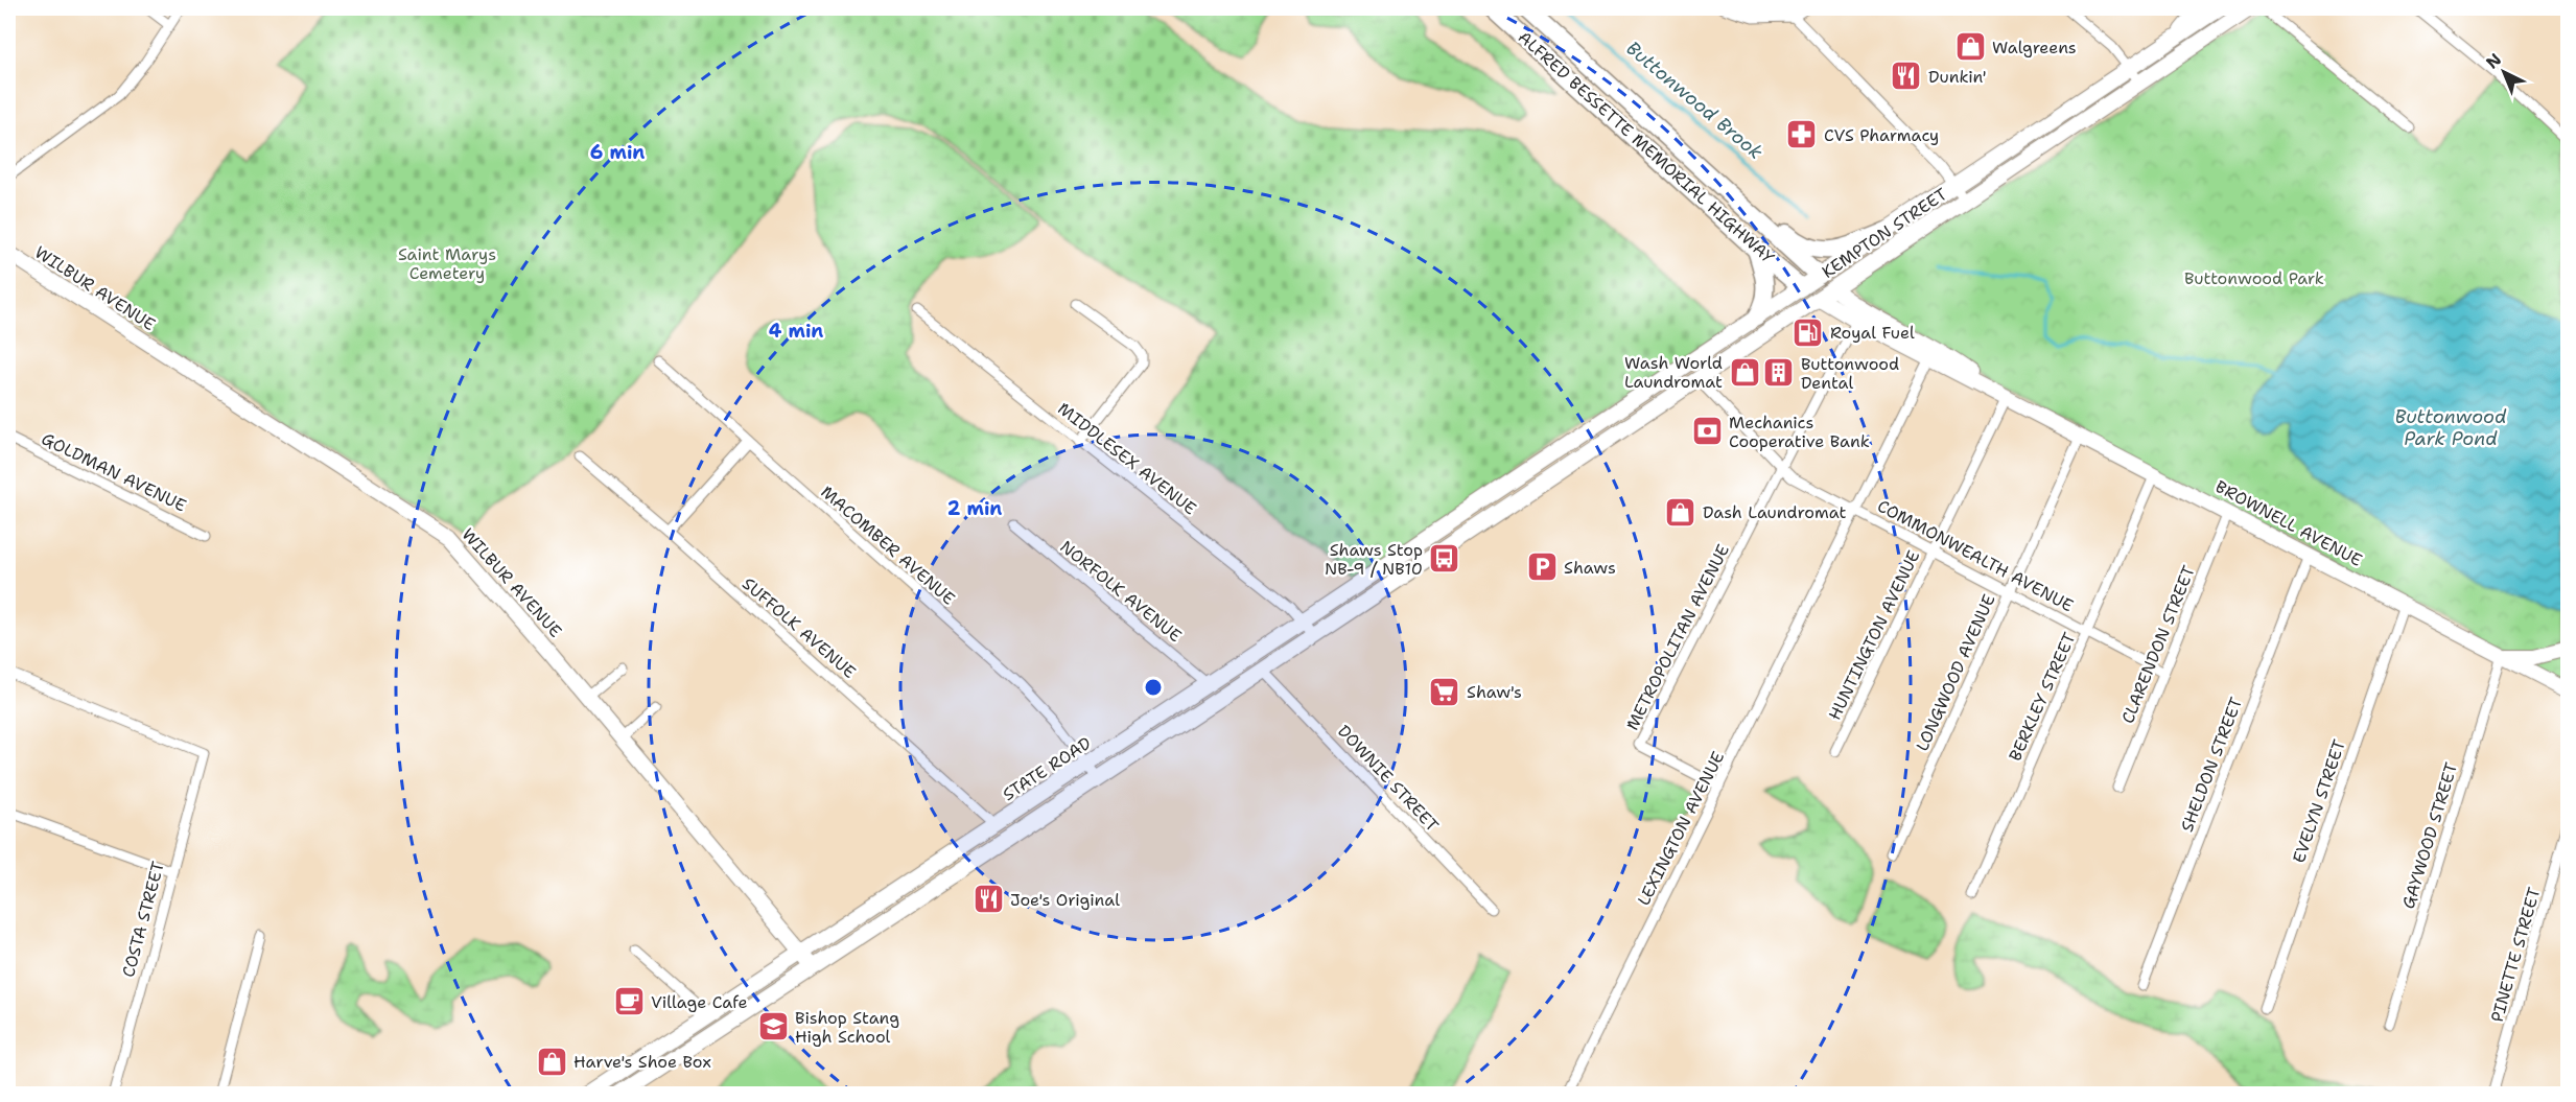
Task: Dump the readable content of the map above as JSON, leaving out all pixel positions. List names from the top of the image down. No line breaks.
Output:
{"streets":{"highway":["ALFRED BESSETTE MEMORIAL HIGHWAY"],"main road":["KEMPTON STREET","BROWNELL AVENUE","STATE ROAD"],"street":["WILBUR AVENUE","MIDDLESEX AVENUE","GOLDMAN AVENUE","MACOMBER AVENUE","COMMONWEALTH AVENUE","NORFOLK AVENUE","SUFFOLK AVENUE","HUNTINGTON AVENUE","METROPOLITAN AVENUE","CLARENDON STREET","LONGWOOD AVENUE","BERKLEY STREET","SHELDON STREET","DOWNIE STREET","EVELYN STREET","LEXINGTON AVENUE","GAYWOOD STREET","COSTA STREET","PINETTE STREET"]},"crossings":[["ALFRED BESSETTE MEMORIAL HIGHWAY","KEMPTON STREET"],["ALFRED BESSETTE MEMORIAL HIGHWAY","BROWNELL AVENUE"],["KEMPTON STREET","BROWNELL AVENUE"],["KEMPTON STREET","COMMONWEALTH AVENUE"],["KEMPTON STREET","STATE ROAD"],["WILBUR AVENUE","STATE ROAD"],["MIDDLESEX AVENUE","STATE ROAD"],["BROWNELL AVENUE","HUNTINGTON AVENUE"],["BROWNELL AVENUE","METROPOLITAN AVENUE"],["BROWNELL AVENUE","CLARENDON STREET"],["BROWNELL AVENUE","LONGWOOD AVENUE"],["BROWNELL AVENUE","BERKLEY STREET"],["BROWNELL AVENUE","SHELDON STREET"],["BROWNELL AVENUE","EVELYN STREET"],["BROWNELL AVENUE","LEXINGTON AVENUE"],["BROWNELL AVENUE","GAYWOOD STREET"],["MACOMBER AVENUE","STATE ROAD"],["COMMONWEALTH AVENUE","HUNTINGTON AVENUE"],["COMMONWEALTH AVENUE","METROPOLITAN AVENUE"],["COMMONWEALTH AVENUE","CLARENDON STREET"],["COMMONWEALTH AVENUE","LONGWOOD AVENUE"],["COMMONWEALTH AVENUE","BERKLEY STREET"],["COMMONWEALTH AVENUE","LEXINGTON AVENUE"],["NORFOLK AVENUE","STATE ROAD"],["SUFFOLK AVENUE","STATE ROAD"],["METROPOLITAN AVENUE","LEXINGTON AVENUE"]],"water":["Buttonwood Brook","Buttonwood Park Pond"],"parks":["Saint Marys Cemetery","Buttonwood Park"],"places":{"shop":["Walgreens","Wash World Laundromat","Dash Laundromat","Harve's Shoe Box"],"restaurant":["Dunkin'","Joe's Original"],"pharmacy":["CVS Pharmacy"],"fuel station":["Royal Fuel"],"building":["Buttonwood Dental"],"bank":["Mechanics Cooperative Bank"],"bus stop":["Shaws Stop NB-9 / NB10"],"parking":["Shaws"],"supermarket":["Shaw's"],"cafe":["Village Cafe"],"school or university":["Bishop Stang High School"]},"north":"top left","rings":["6 min","4 min","2 min"]}
